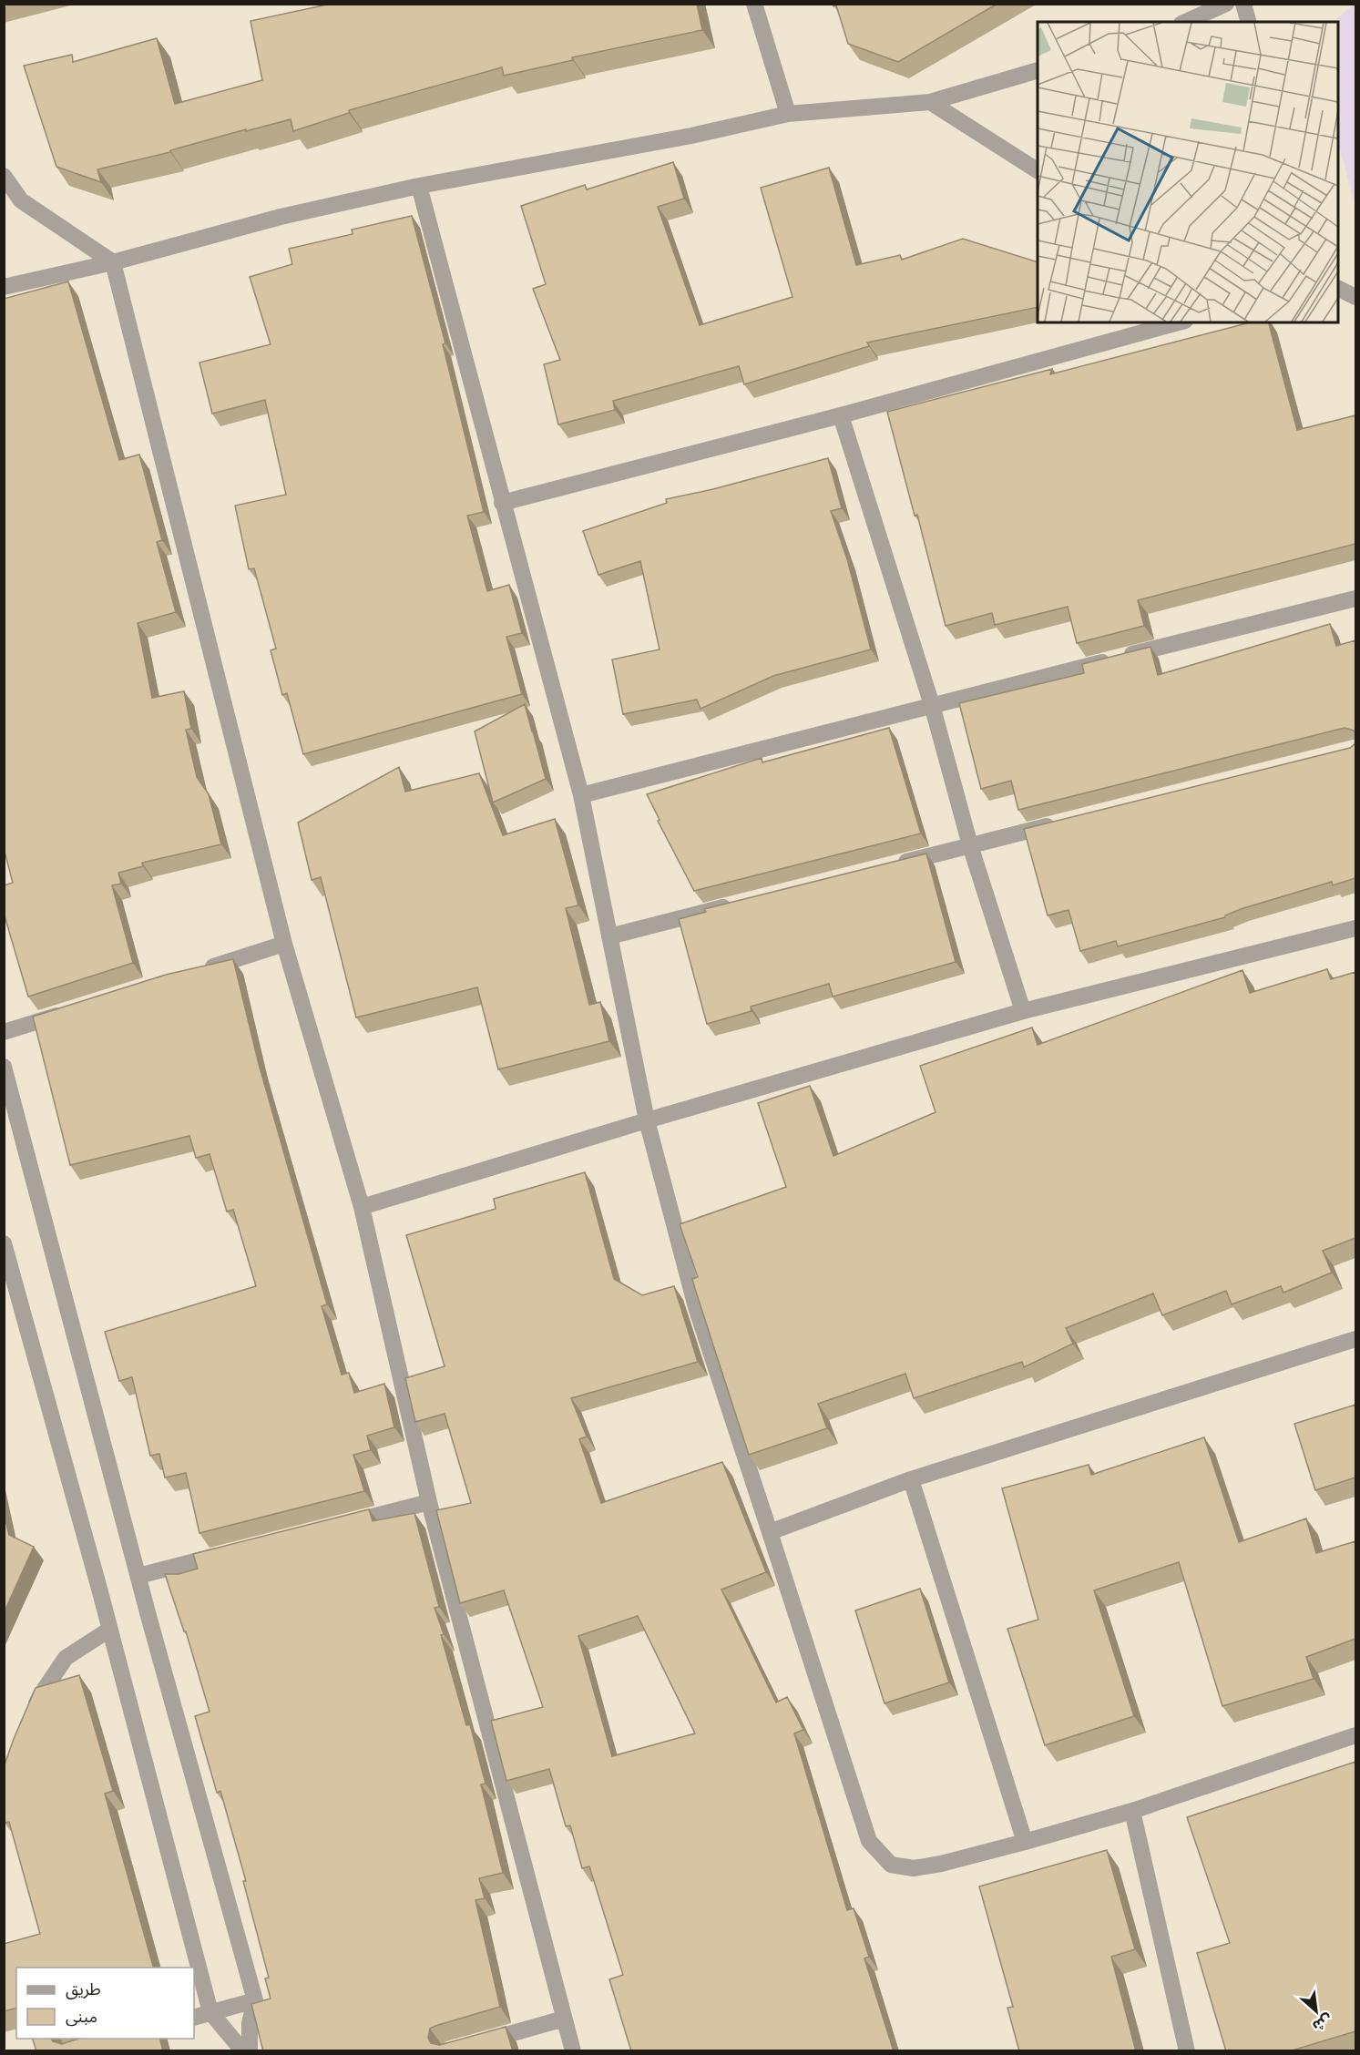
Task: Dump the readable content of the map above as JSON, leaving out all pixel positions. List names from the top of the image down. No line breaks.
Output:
{"legend":["طريق","مبنى"],"north":"bottom right"}
